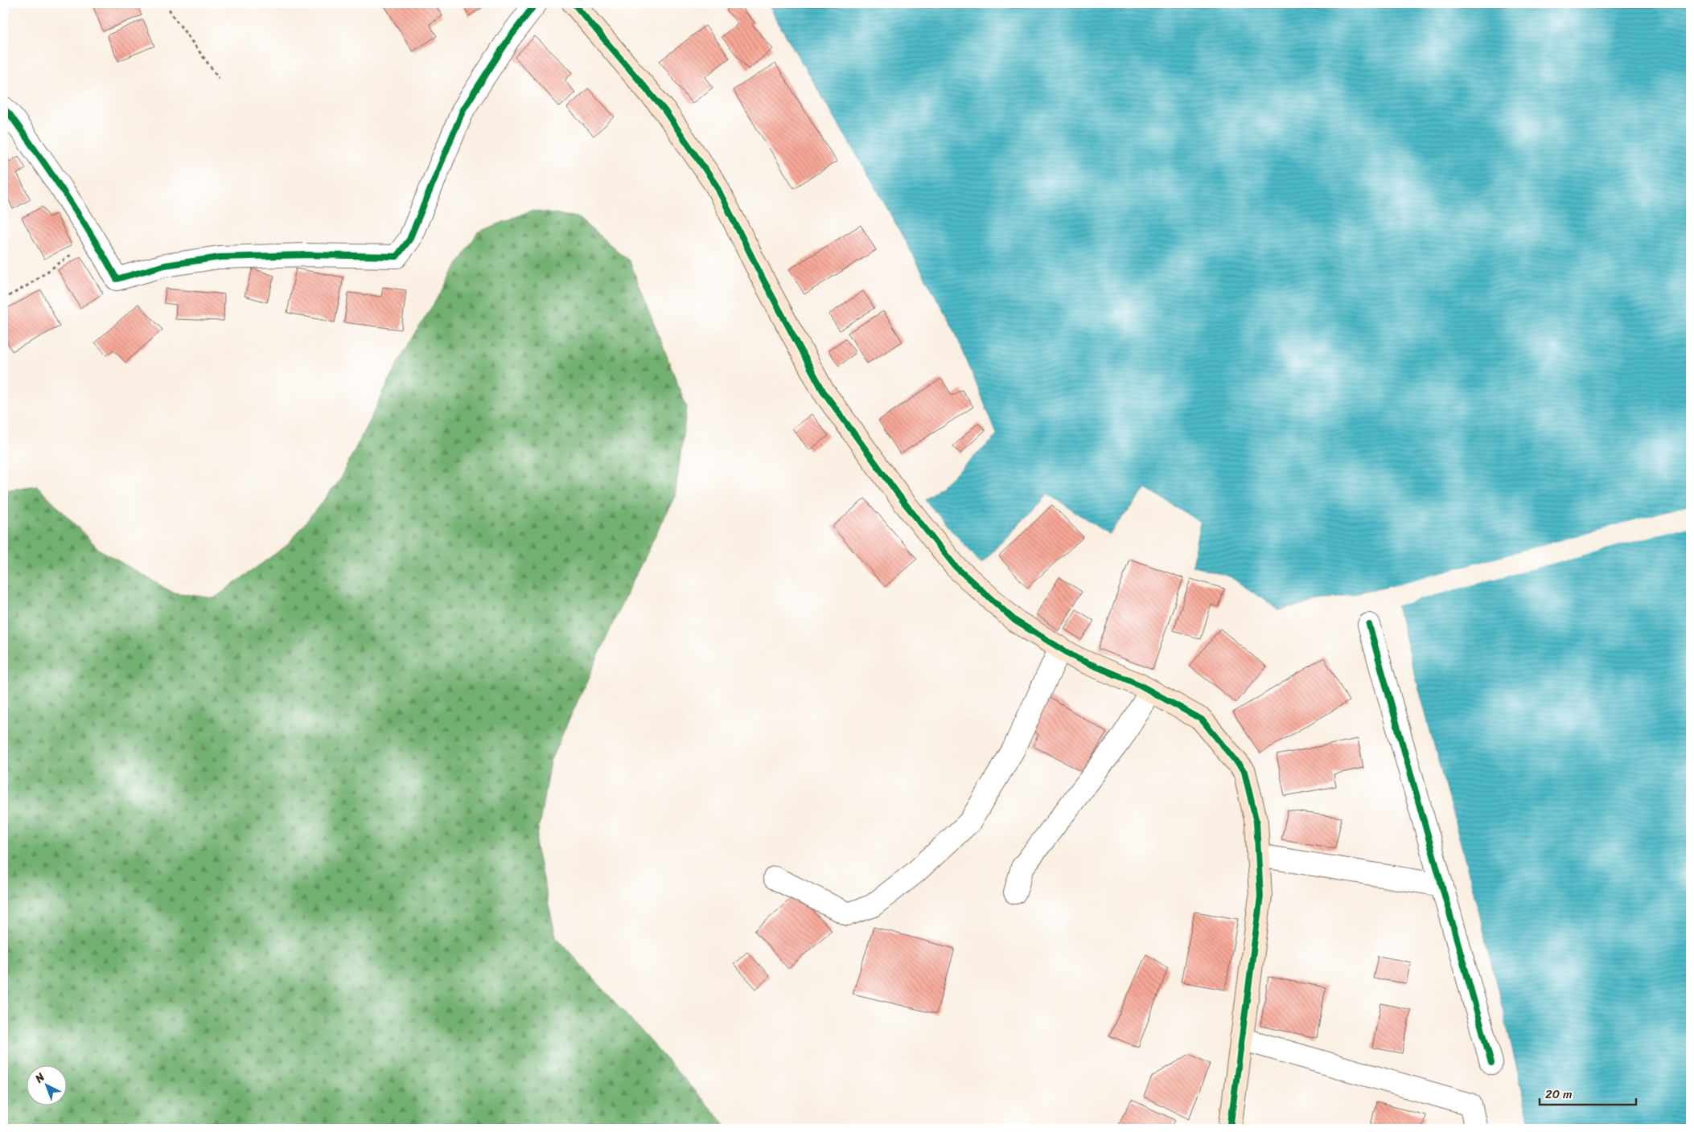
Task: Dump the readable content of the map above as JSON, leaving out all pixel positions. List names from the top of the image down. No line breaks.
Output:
{"scale_bar":"20 m","north":"top left"}
